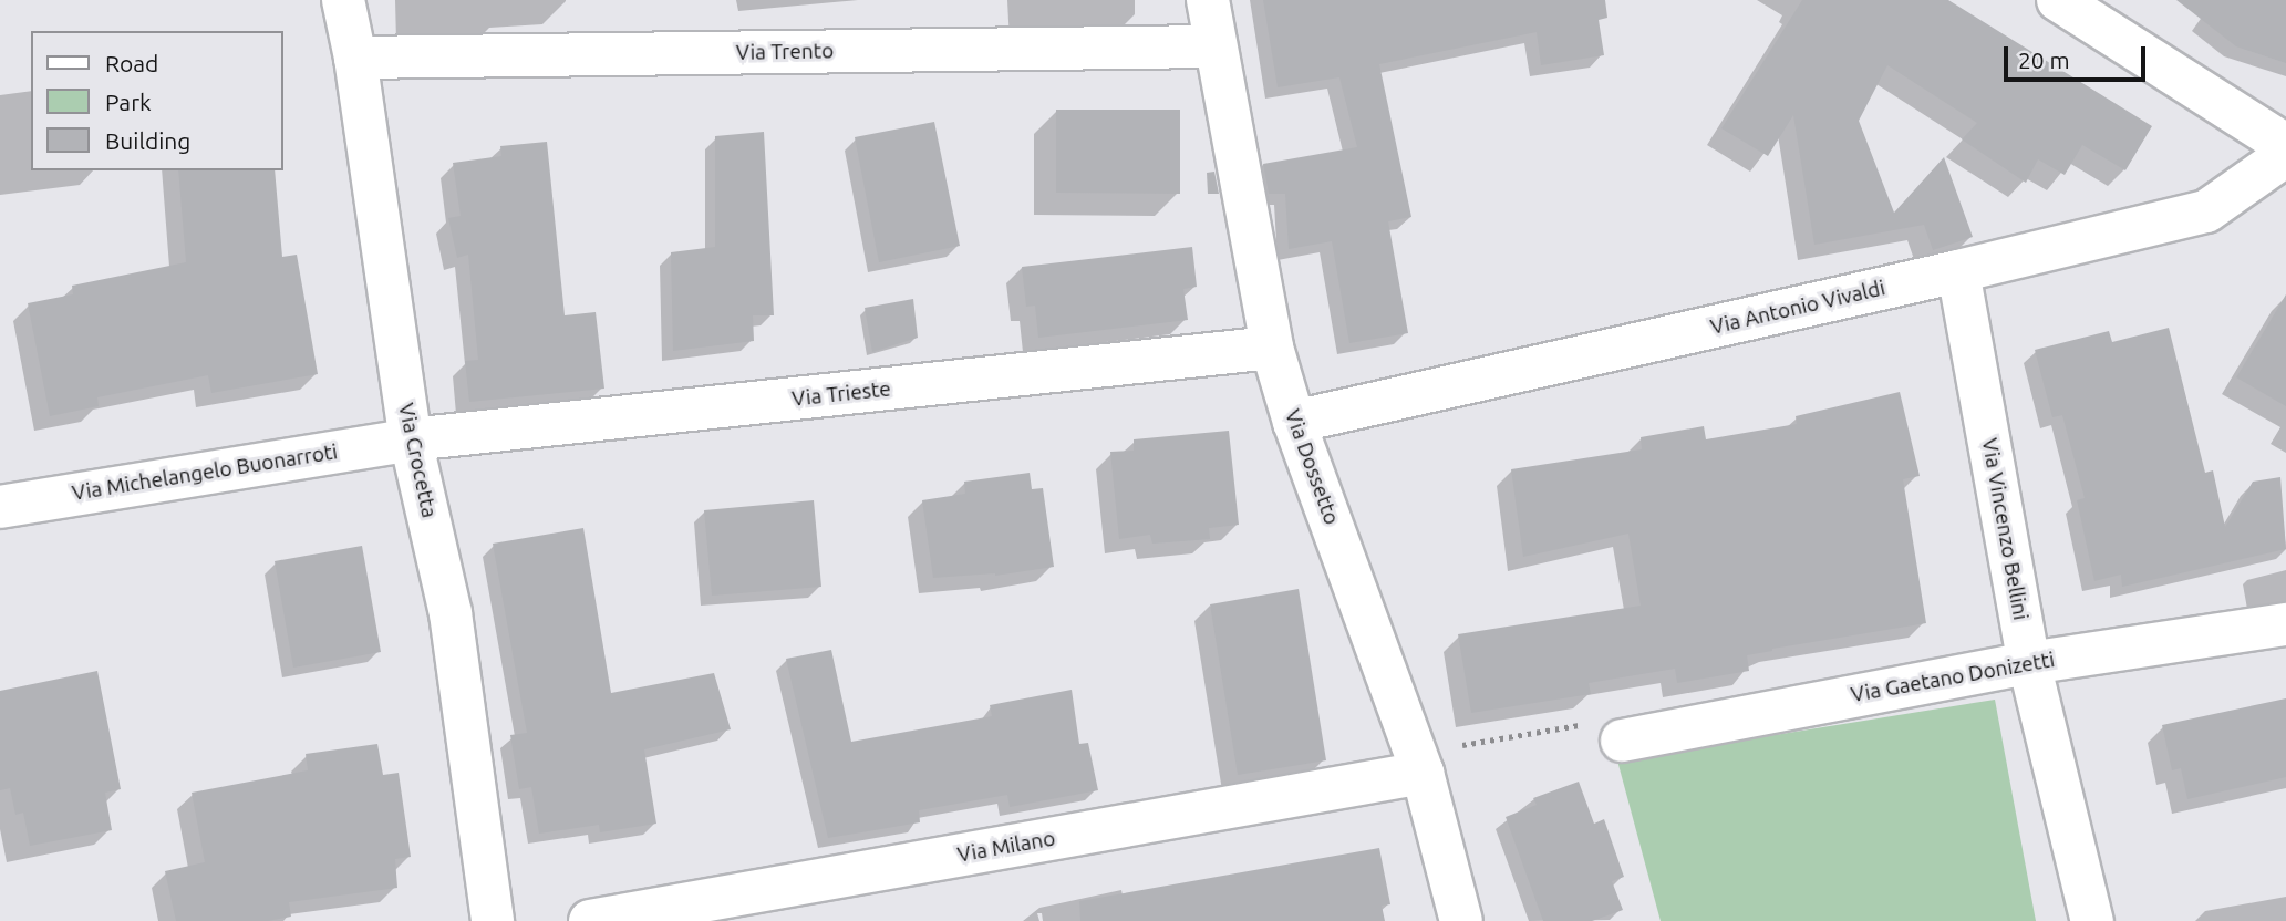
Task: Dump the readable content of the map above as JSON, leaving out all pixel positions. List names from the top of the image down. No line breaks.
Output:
{"streets":{"street":["Via Trento","Via Antonio Vivaldi","Via Trieste","Via Crocetta","Via Dossetto","Via Michelangelo Buonarroti","Via Vincenzo Bellini","Via Gaetano Donizetti","Via Milano"]},"crossings":[["Via Trento","Via Crocetta"],["Via Trento","Via Dossetto"],["Via Antonio Vivaldi","Via Dossetto"],["Via Antonio Vivaldi","Via Vincenzo Bellini"],["Via Trieste","Via Crocetta"],["Via Trieste","Via Dossetto"],["Via Trieste","Via Michelangelo Buonarroti"],["Via Crocetta","Via Michelangelo Buonarroti"],["Via Dossetto","Via Milano"],["Via Vincenzo Bellini","Via Gaetano Donizetti"]],"legend":["Road","Park","Building"],"scale_bar":"20 m"}
